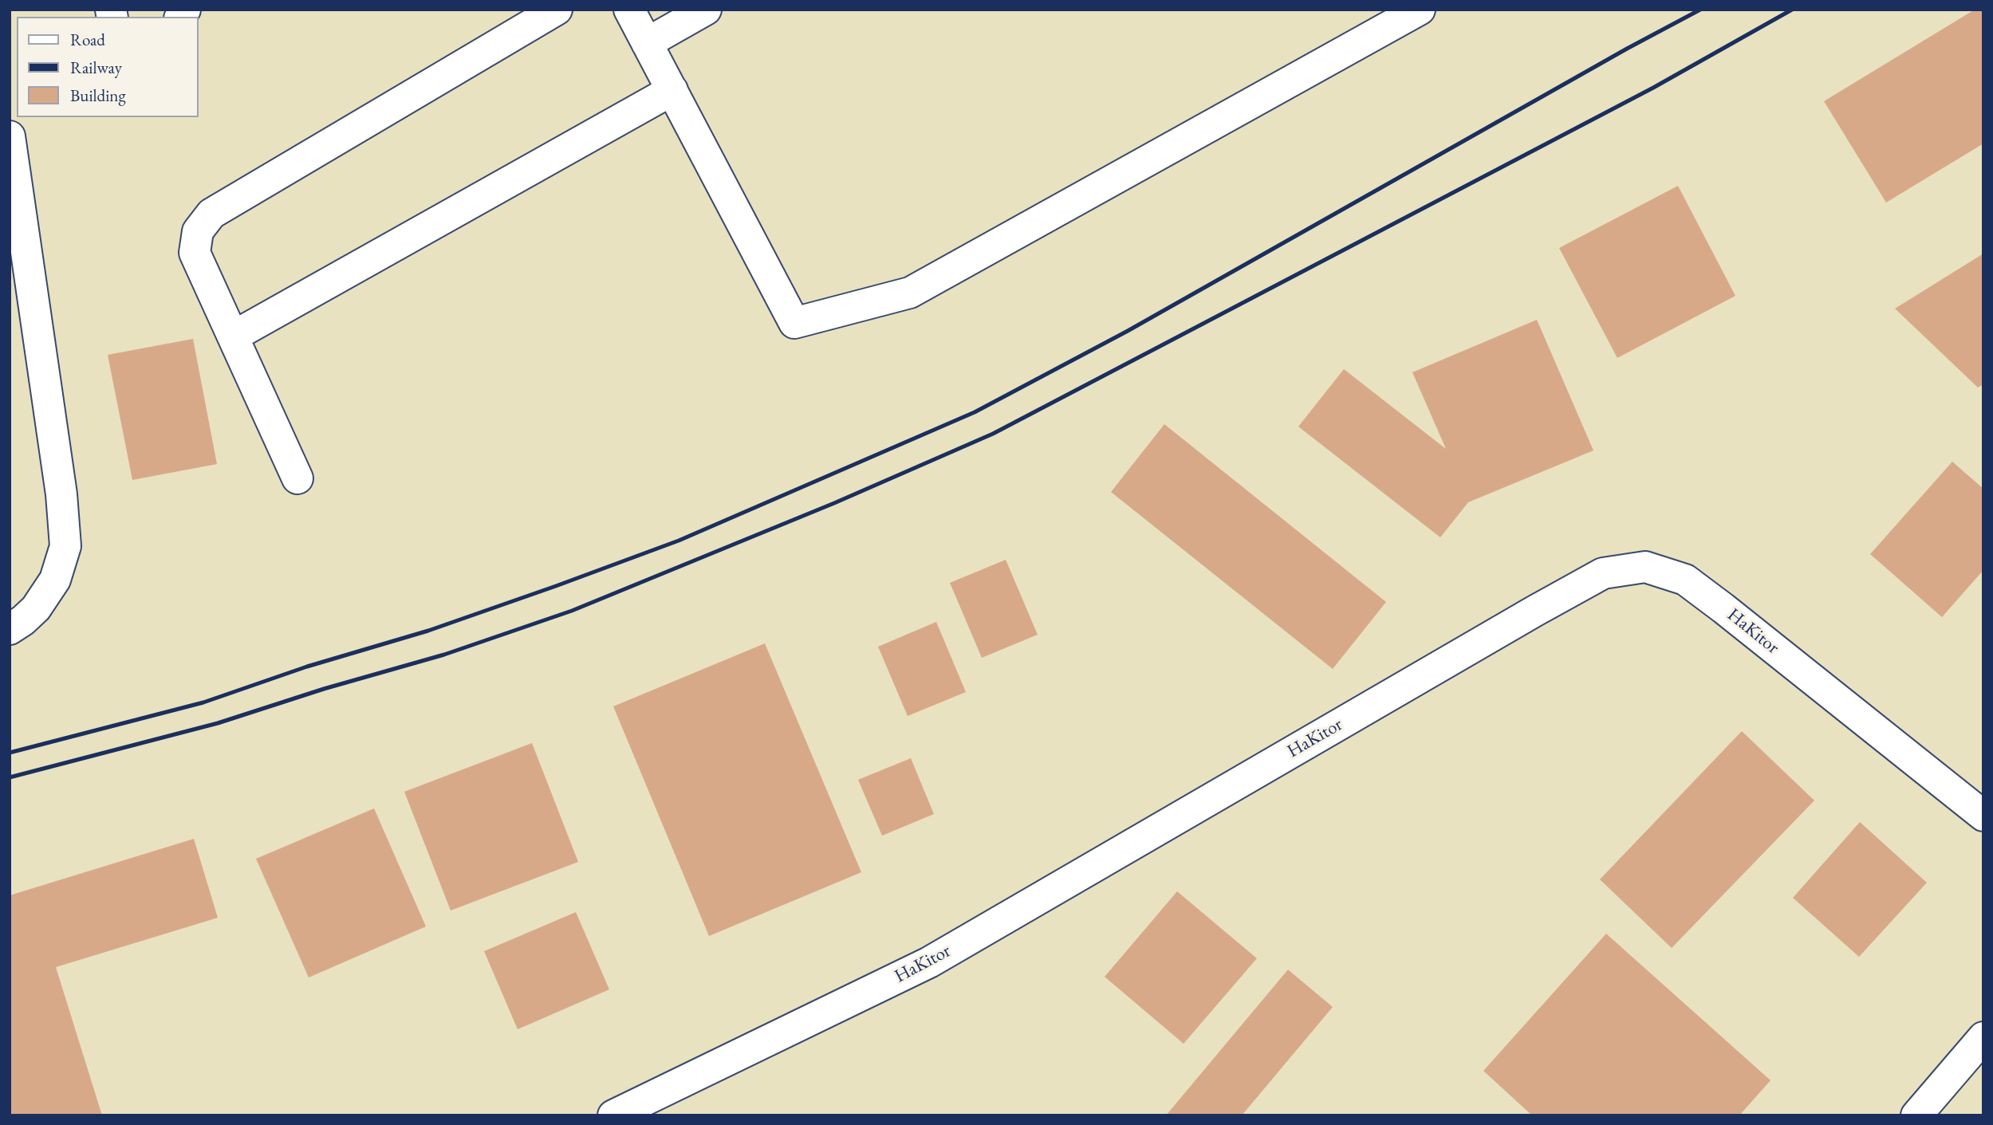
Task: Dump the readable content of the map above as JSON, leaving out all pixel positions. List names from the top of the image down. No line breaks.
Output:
{"streets":{"street":["HaKitor"]},"legend":["Road","Railway","Building"]}
